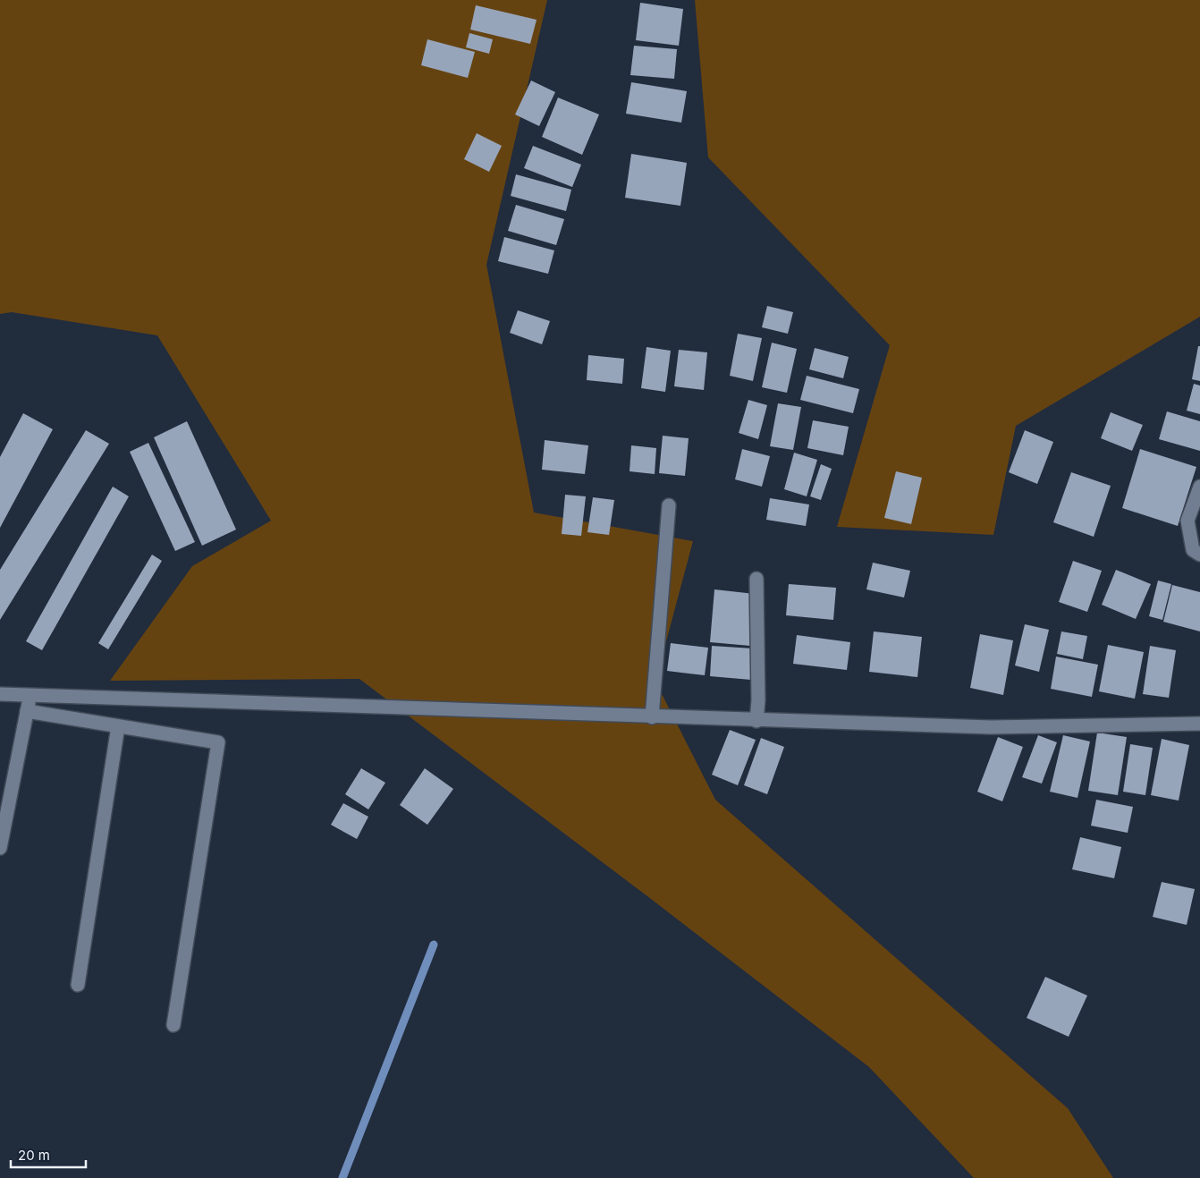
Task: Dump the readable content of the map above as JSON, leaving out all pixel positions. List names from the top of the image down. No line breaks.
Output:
{"scale_bar":"20 m"}
